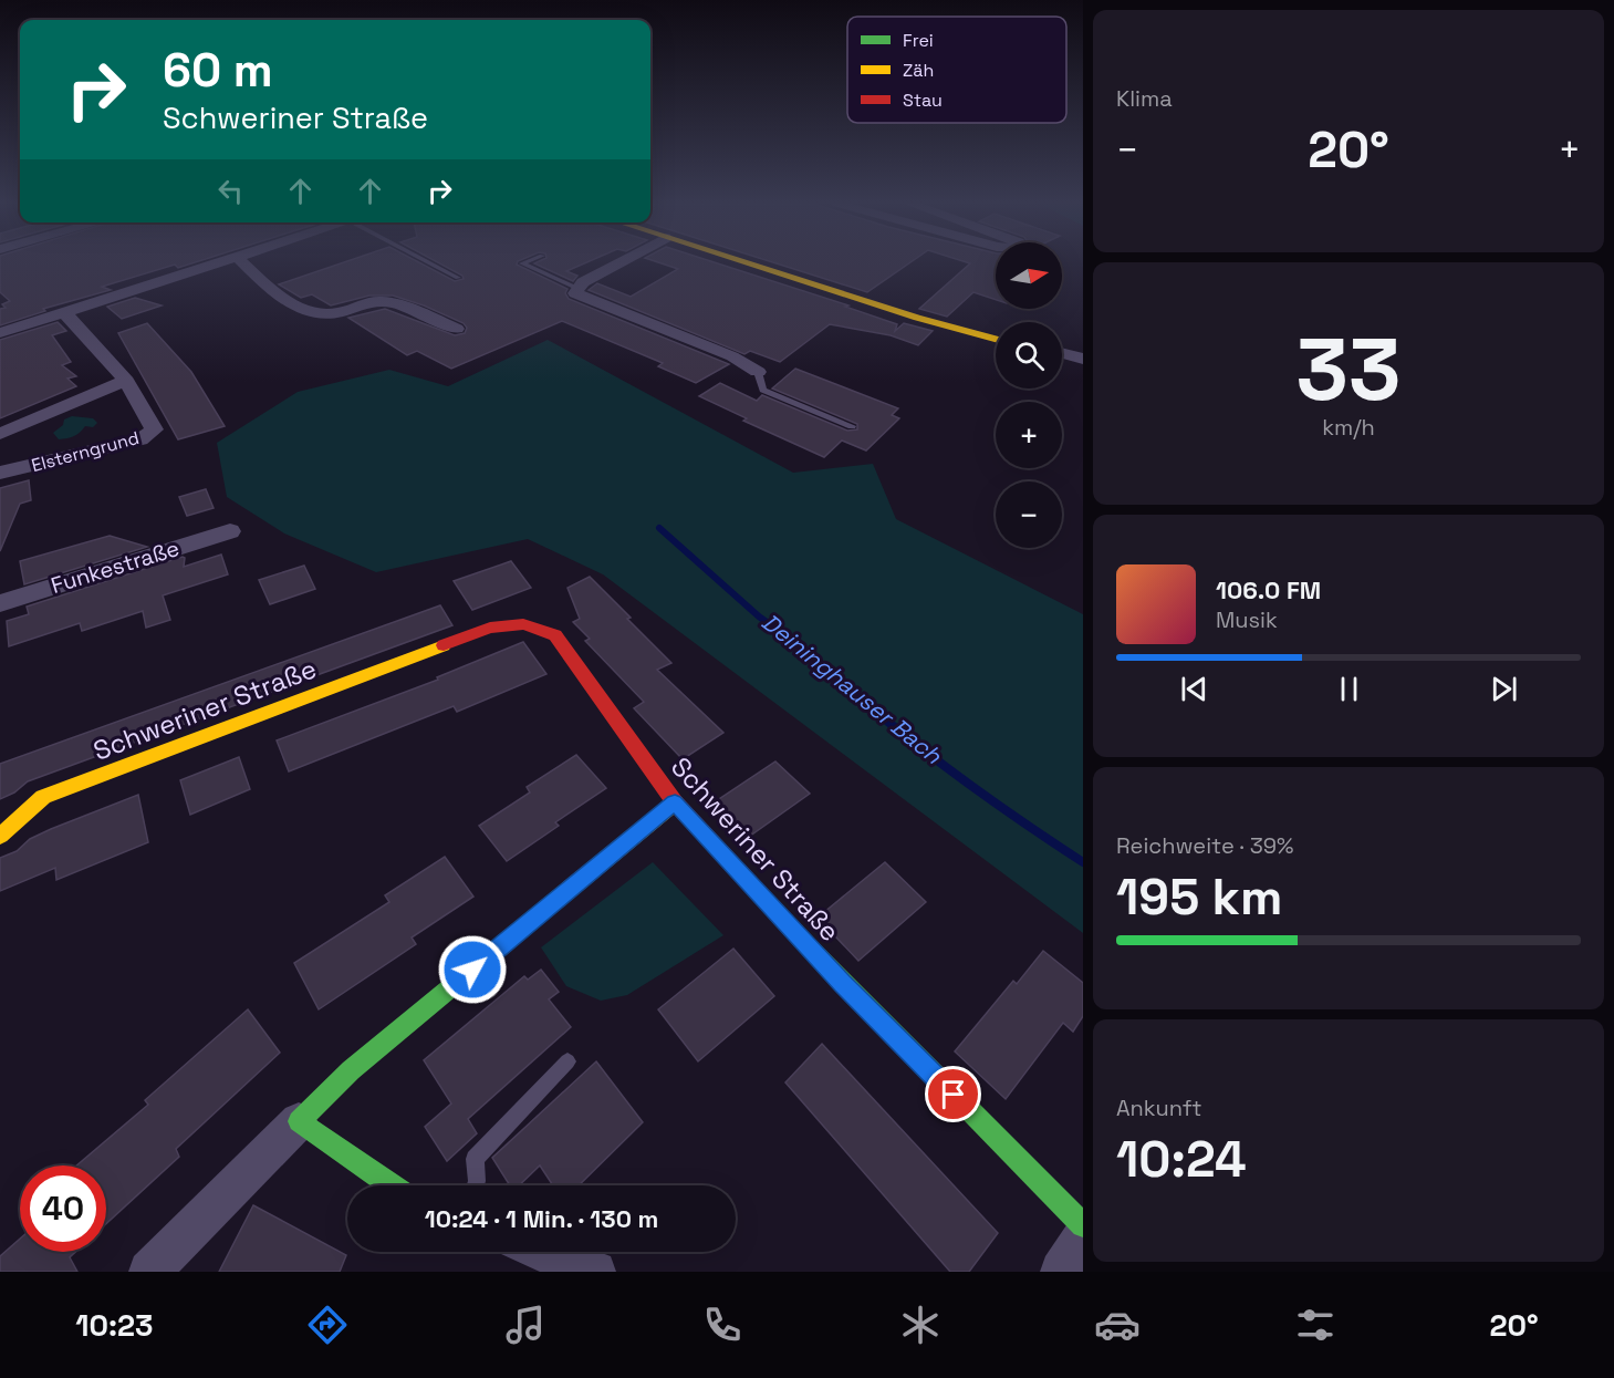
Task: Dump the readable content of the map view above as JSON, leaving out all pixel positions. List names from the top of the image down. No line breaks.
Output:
{"streets":{"street":["Elsterngrund","Funkestraße","Schweriner Straße"]},"water":["Deininghauser Bach"],"legend":["Frei","Zäh","Stau"],"north":"right","page":{"tile":["Klima",["33","km/h"],["Reichweite · 39%","195 km"],["Ankunft","10:24"]],"turn":["60 m","Schweriner Straße"],"heat":["−","20°","+"],"map_buttons":["+","−"],"song":["106.0 FM","Musik"],"limit":"40","trip":"10:24 · 1 Min. · 130 m","tabs":["10:23","20°"]}}
